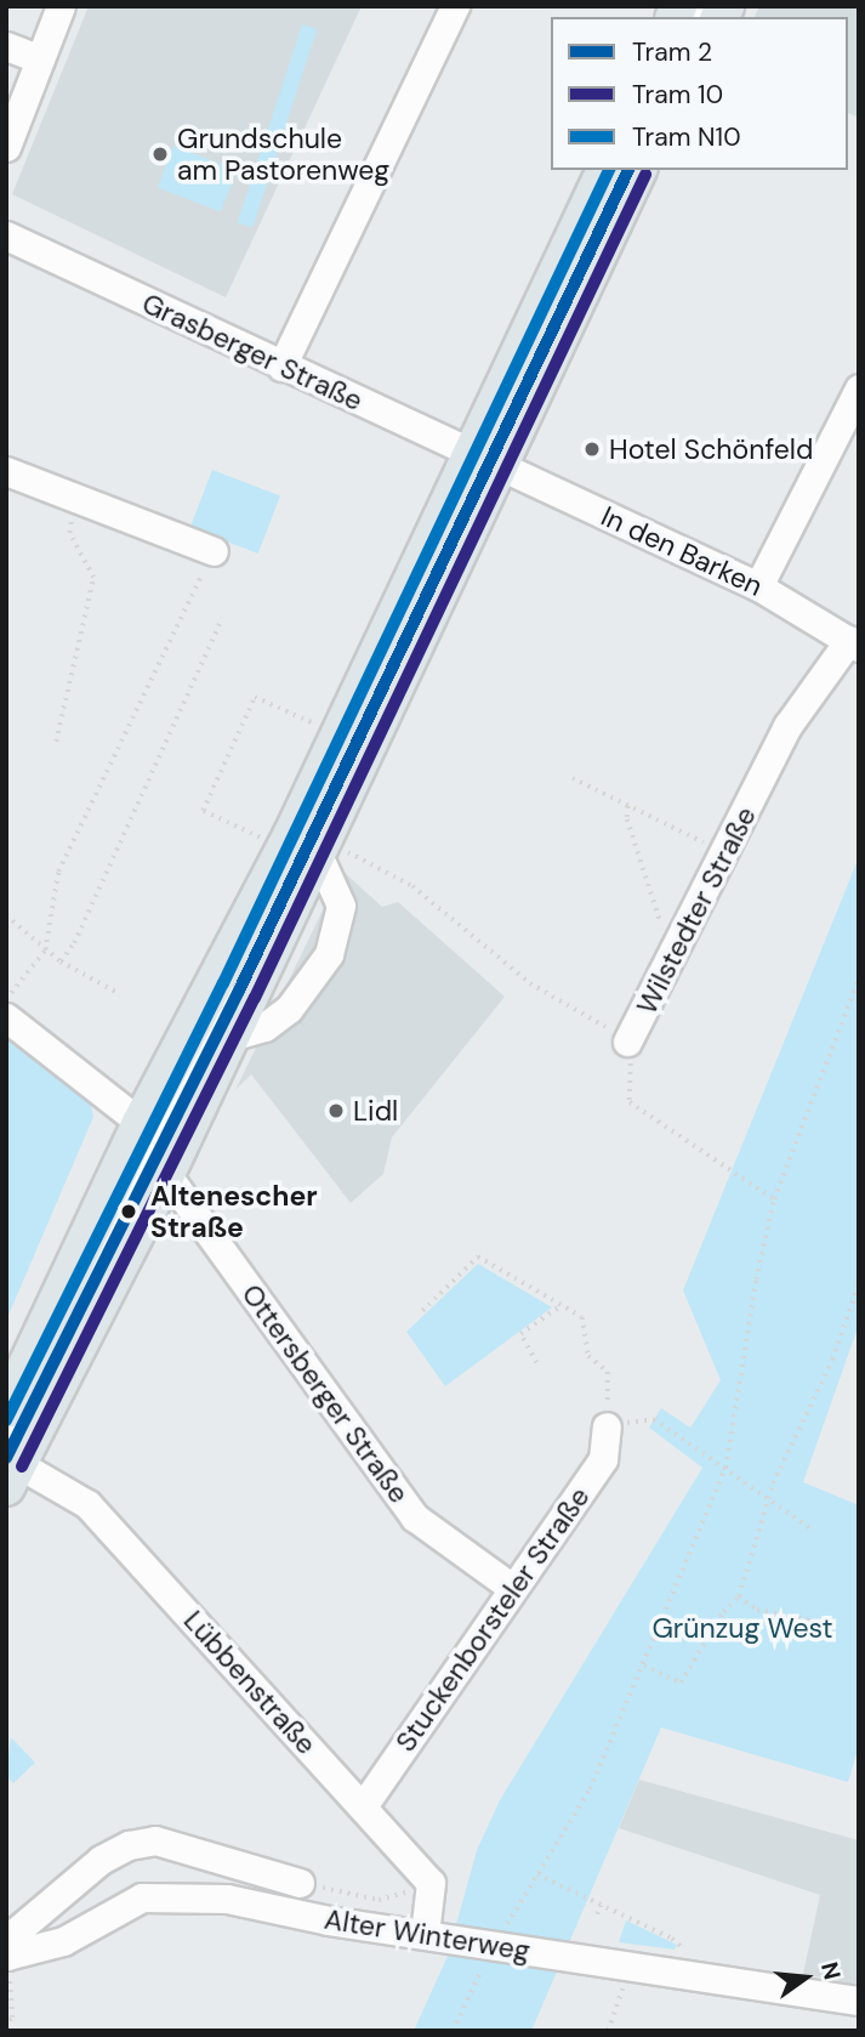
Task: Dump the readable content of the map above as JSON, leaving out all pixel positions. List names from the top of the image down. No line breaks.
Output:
{"streets":{"street":["Grasberger Straße","In den Barken","Wilstedter Straße","Ottersberger Straße","Stuckenborsteler Straße","Lübbenstraße","Alter Winterweg"]},"crossings":[["Grasberger Straße","In den Barken"],["In den Barken","Wilstedter Straße"],["Ottersberger Straße","Stuckenborsteler Straße"],["Stuckenborsteler Straße","Lübbenstraße"]],"parks":["Grünzug West"],"places":["Grundschule am Pastorenweg","Hotel Schönfeld","Lidl","Altenescher Straße"],"lines":["tram line 2","tram line N10","tram line 10"],"legend":["Tram 2","Tram 10","Tram N10"],"north":"right"}
